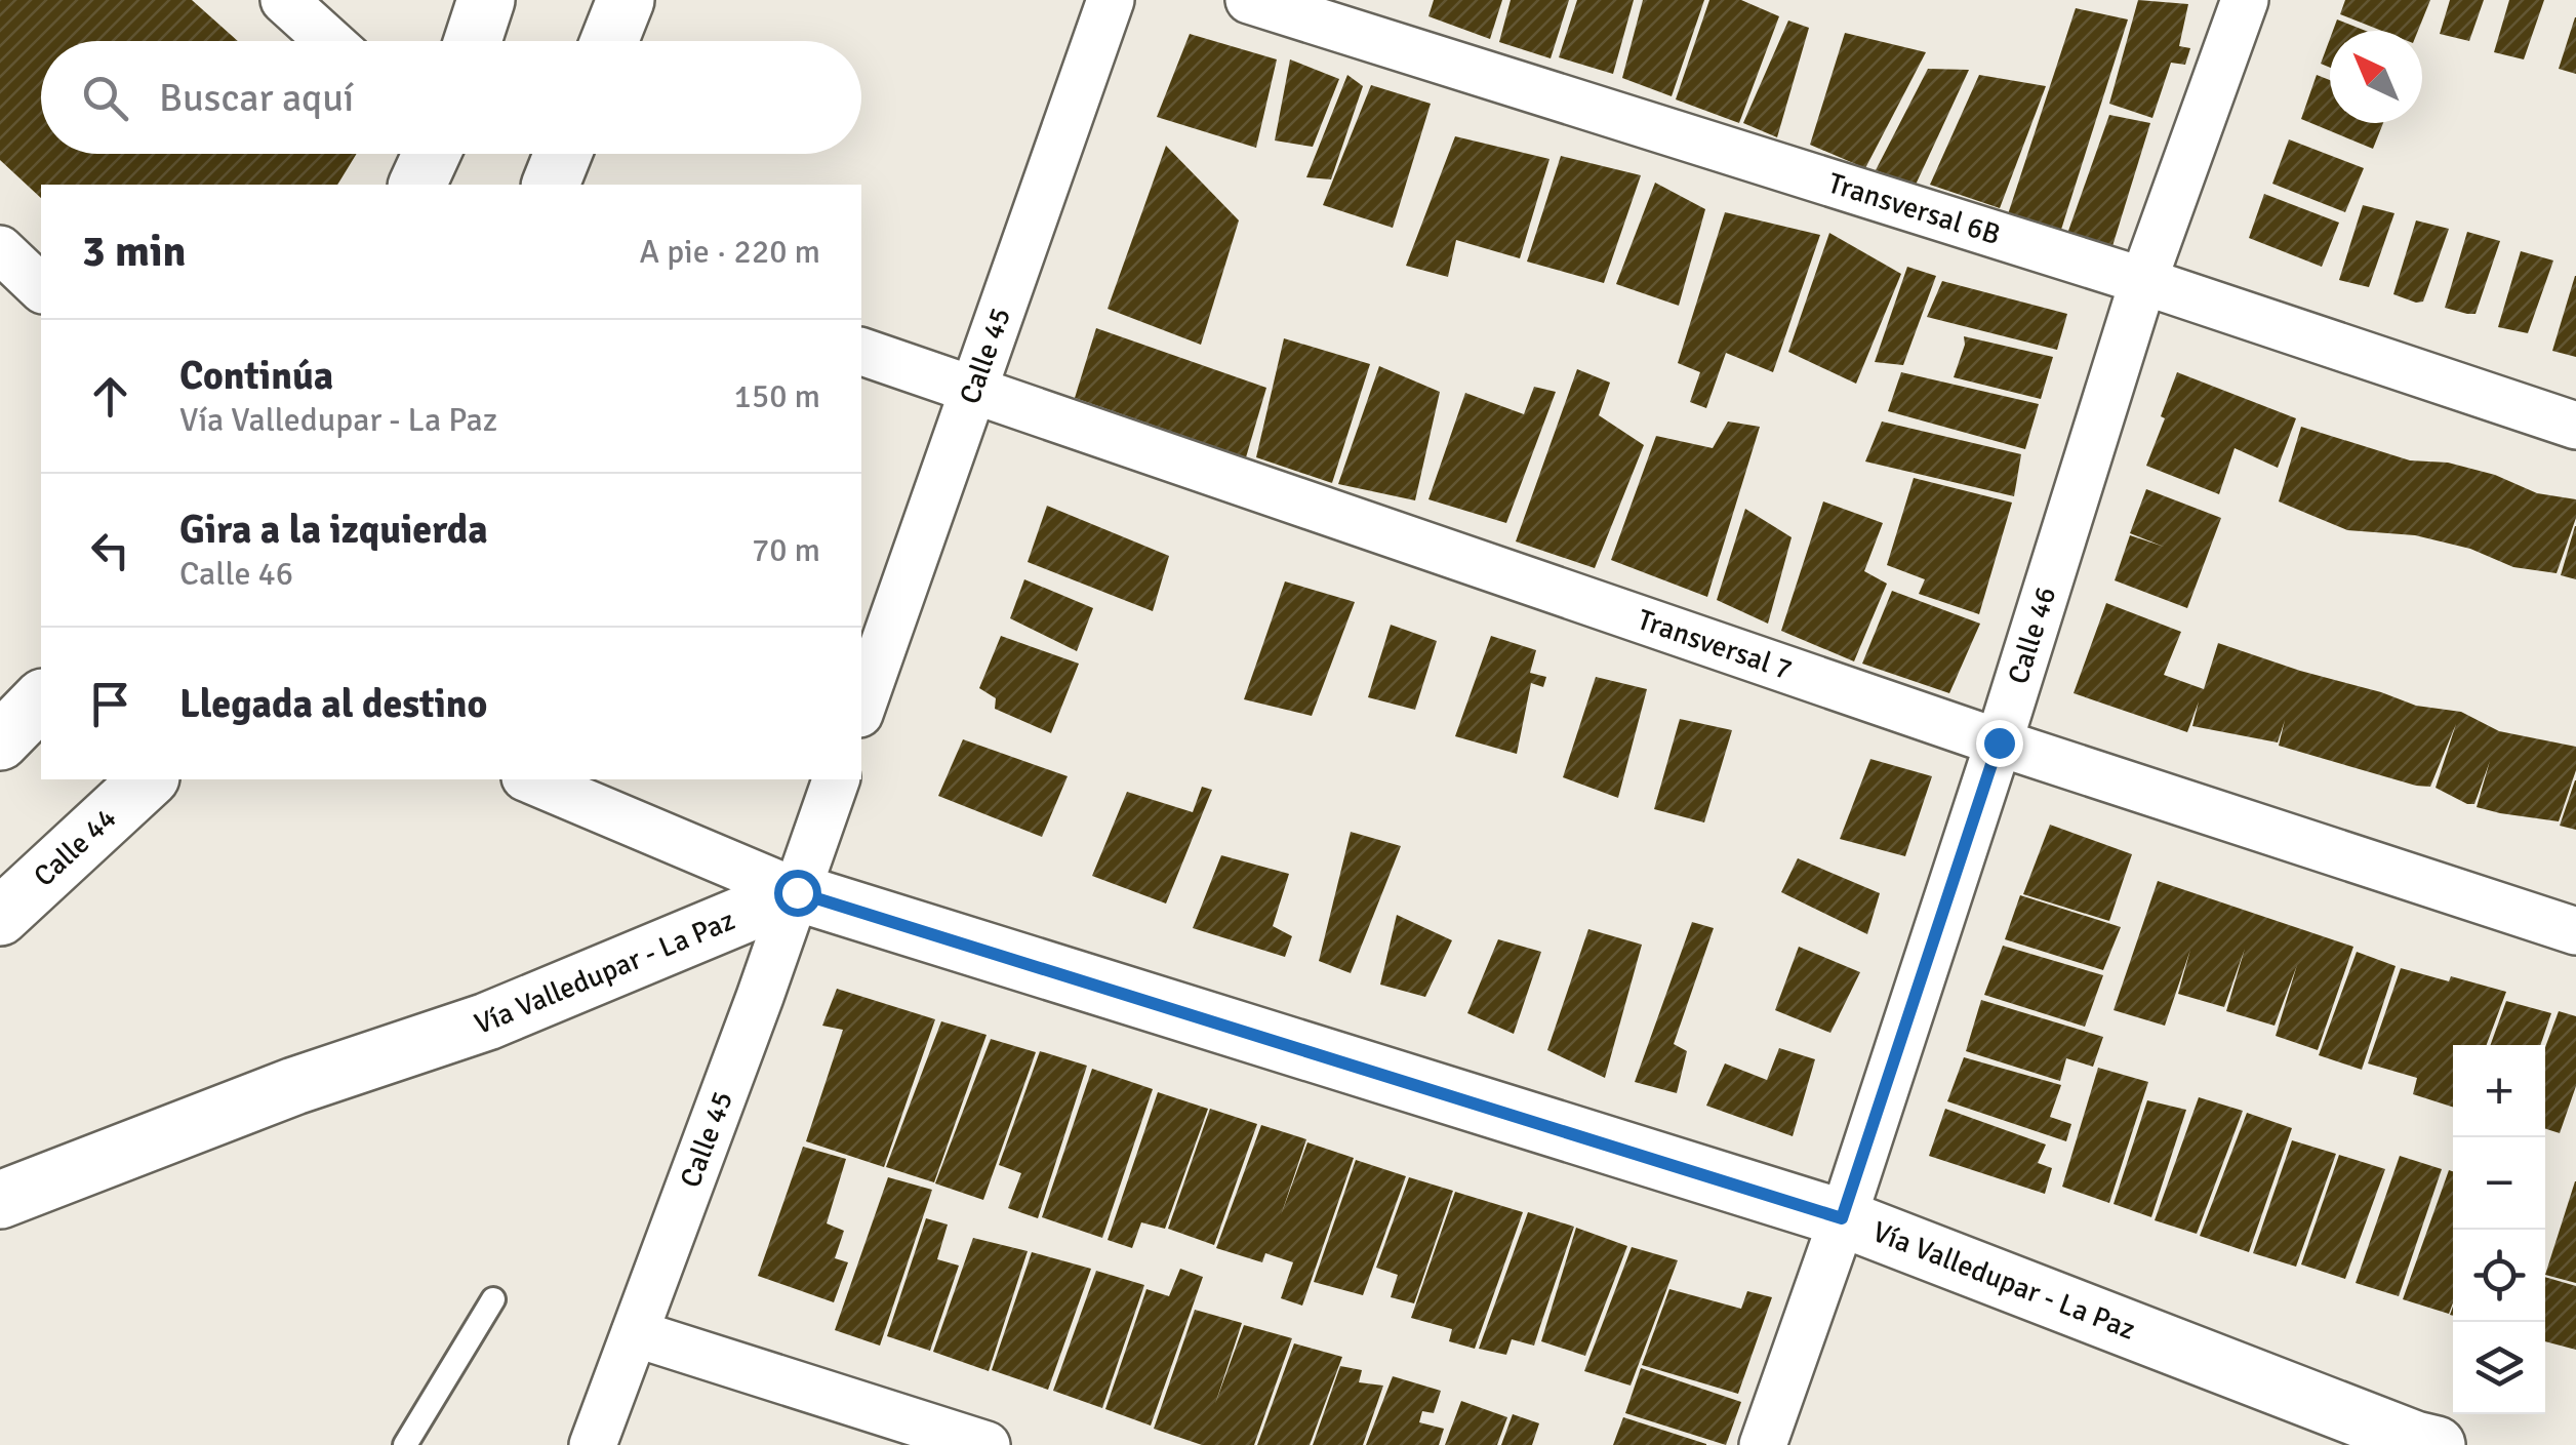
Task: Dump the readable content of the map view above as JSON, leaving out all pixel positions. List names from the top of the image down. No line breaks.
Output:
{"streets":{"main road":["Calle 44","Vía Valledupar - La Paz"],"street":["Transversal 6B","Calle 45","Calle 46","Transversal 7"]},"crossings":[["Transversal 6B","Calle 46"],["Calle 45","Transversal 7"],["Calle 45","Vía Valledupar - La Paz"],["Calle 46","Transversal 7"],["Calle 46","Vía Valledupar - La Paz"]],"north":"top left","page":{"search":"Buscar aquí","heading":["3 min","A pie · 220 m"],"list":[["Continúa","Vía Valledupar - La Paz","150 m"],["Gira a la izquierda","Calle 46","70 m"],"Llegada al destino"],"map_buttons":["+","−"]}}
